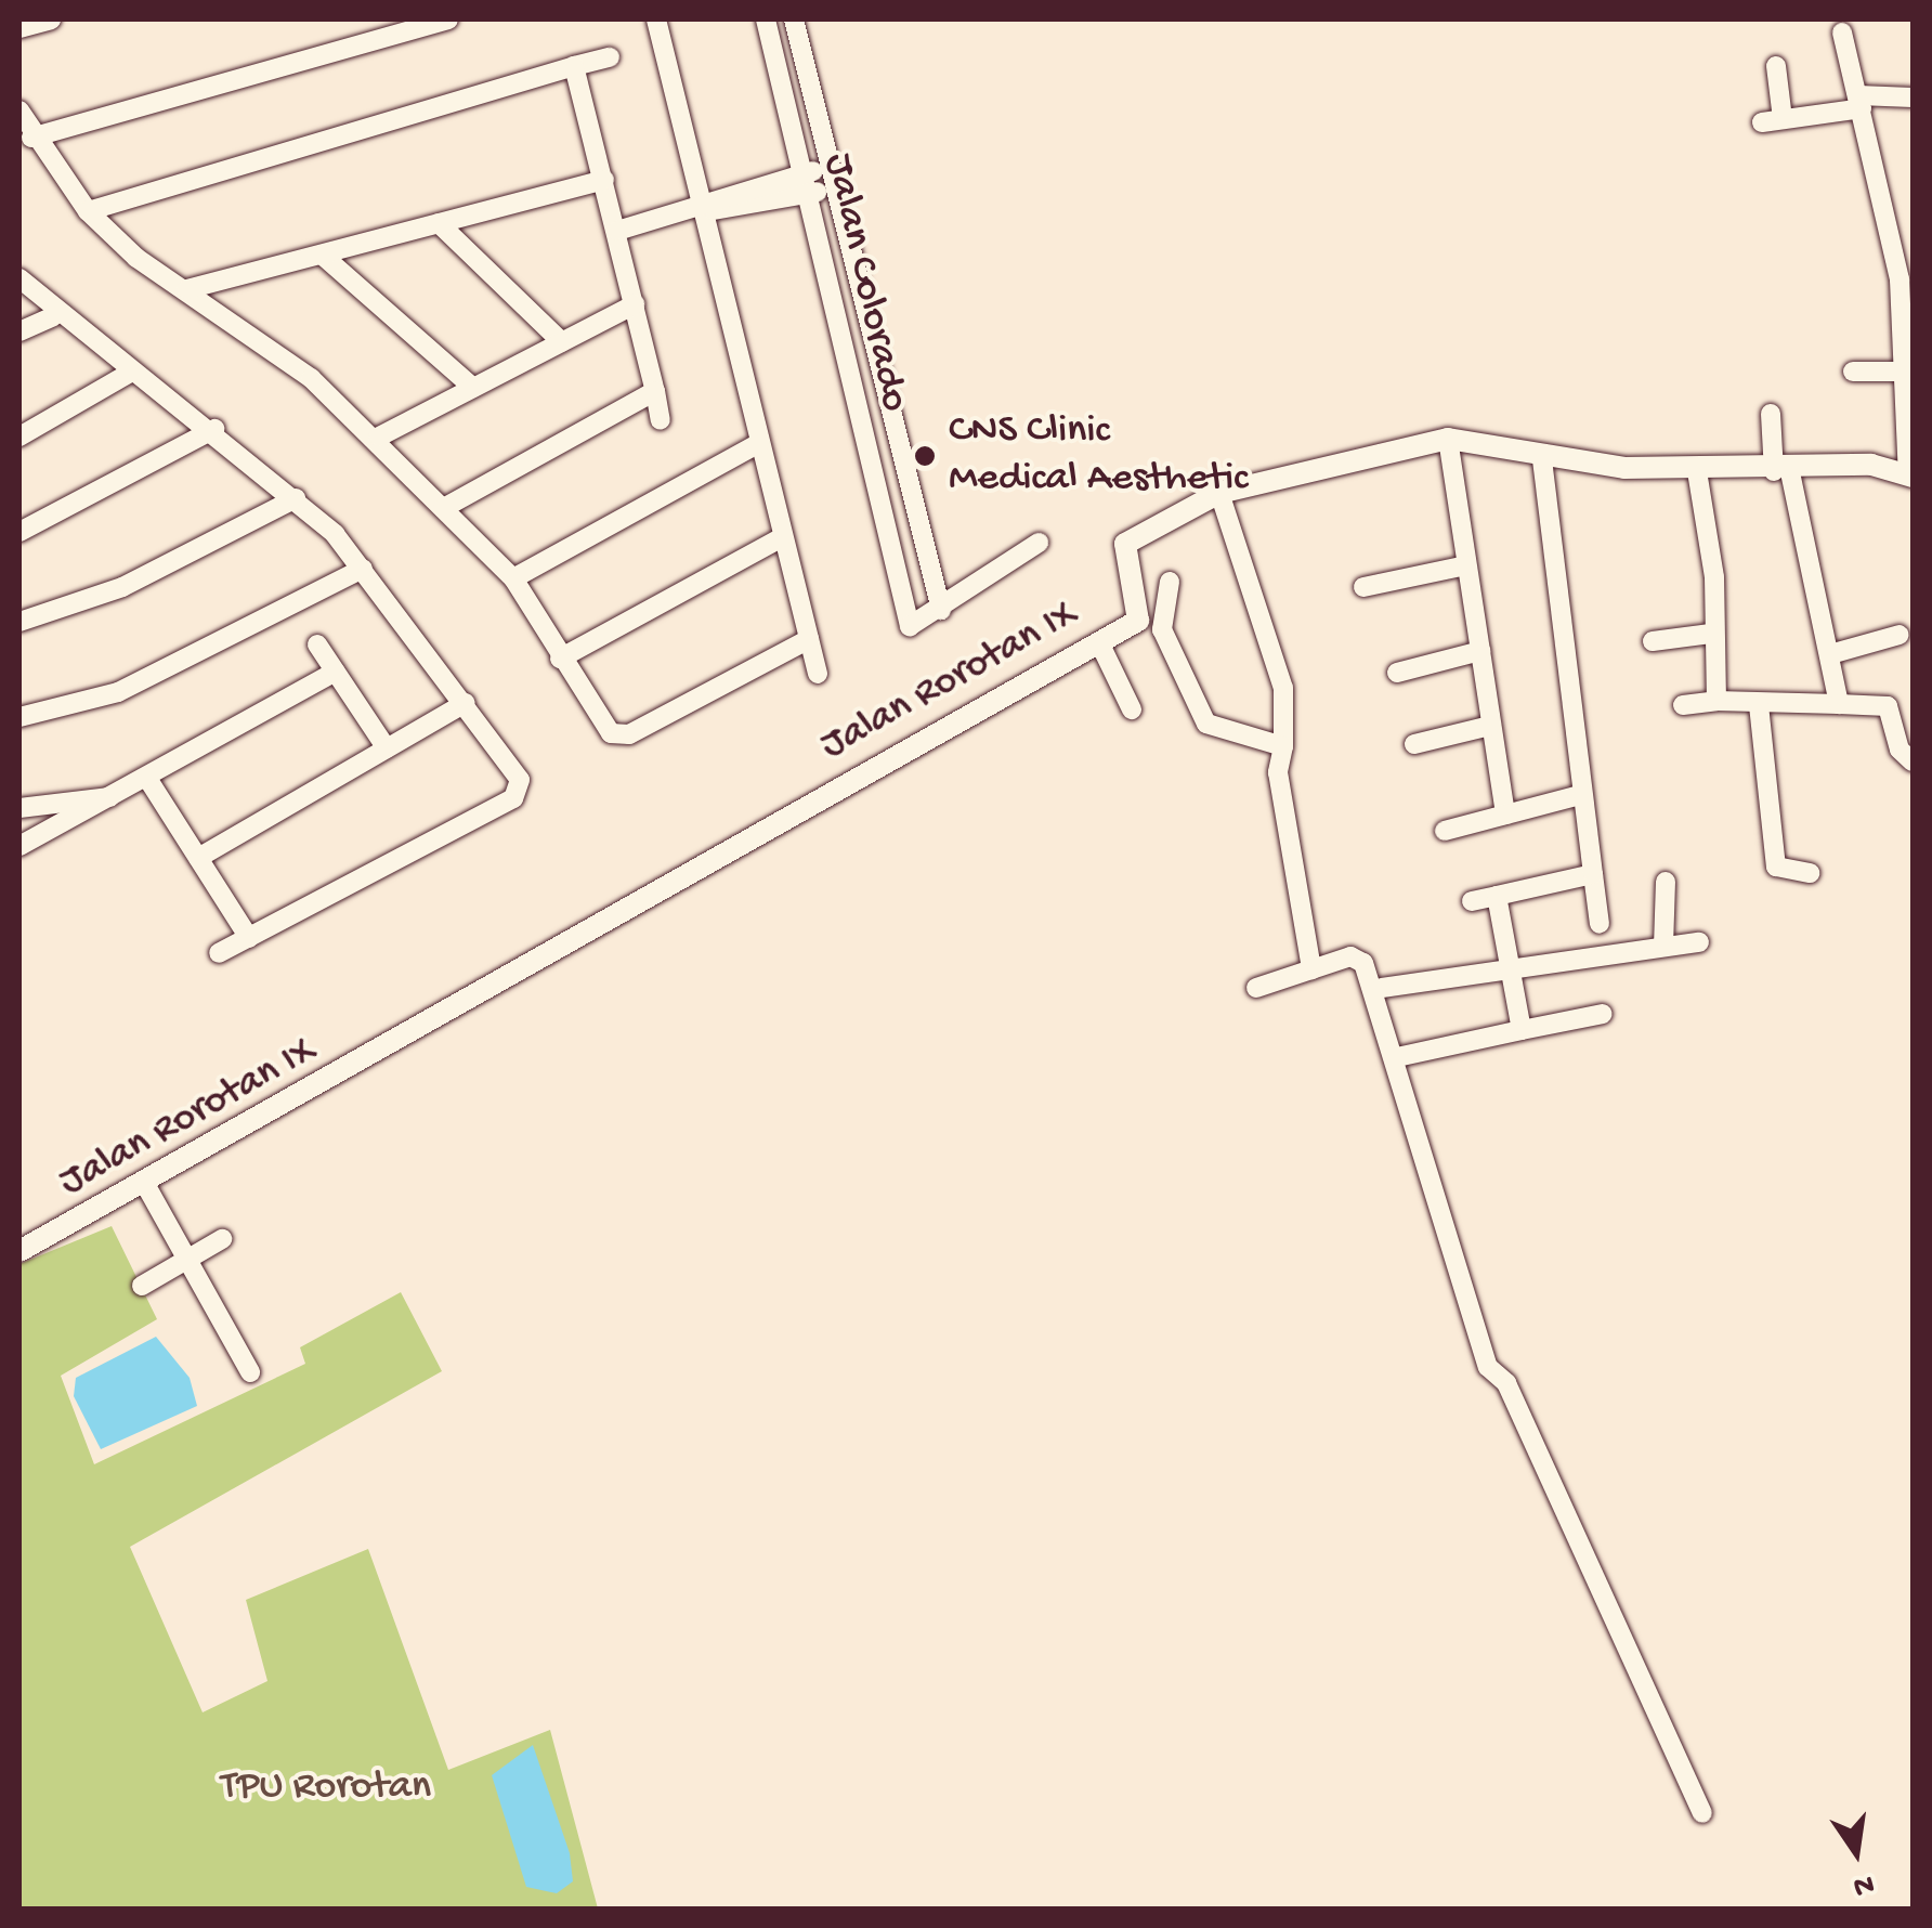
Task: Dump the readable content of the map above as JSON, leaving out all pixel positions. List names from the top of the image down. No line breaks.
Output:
{"streets":{"street":["Jalan Colorado","Jalan Rorotan IX"]},"parks":["TPU Rorotan"],"places":["CNS Clinic Medical Aesthetic"],"north":"bottom"}
